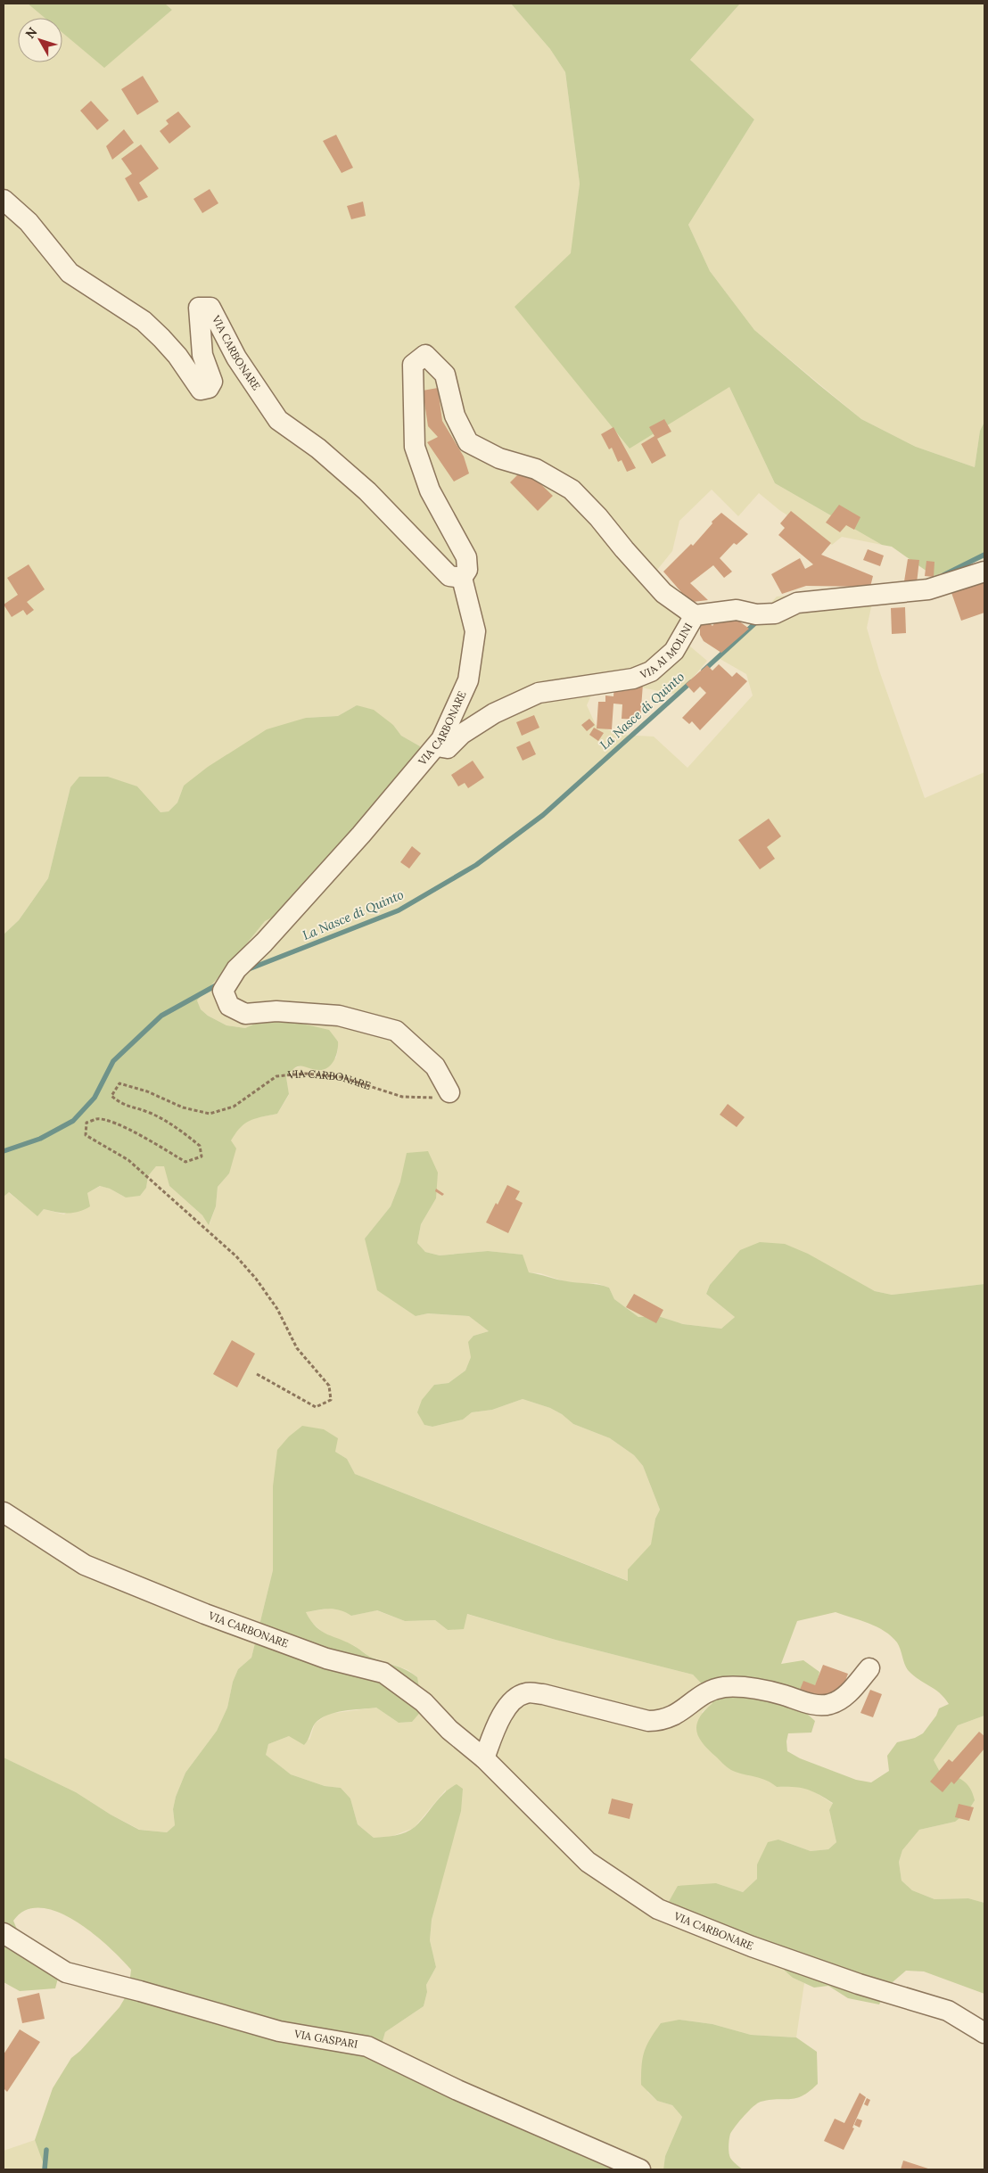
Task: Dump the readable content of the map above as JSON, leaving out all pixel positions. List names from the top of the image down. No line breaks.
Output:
{"streets":{"street":["VIA CARBONARE","VIA AI MOLINI","VIA GASPARI"]},"crossings":[["VIA CARBONARE","VIA AI MOLINI"]],"water":["La Nasce di Quinto"],"north":"top left"}
